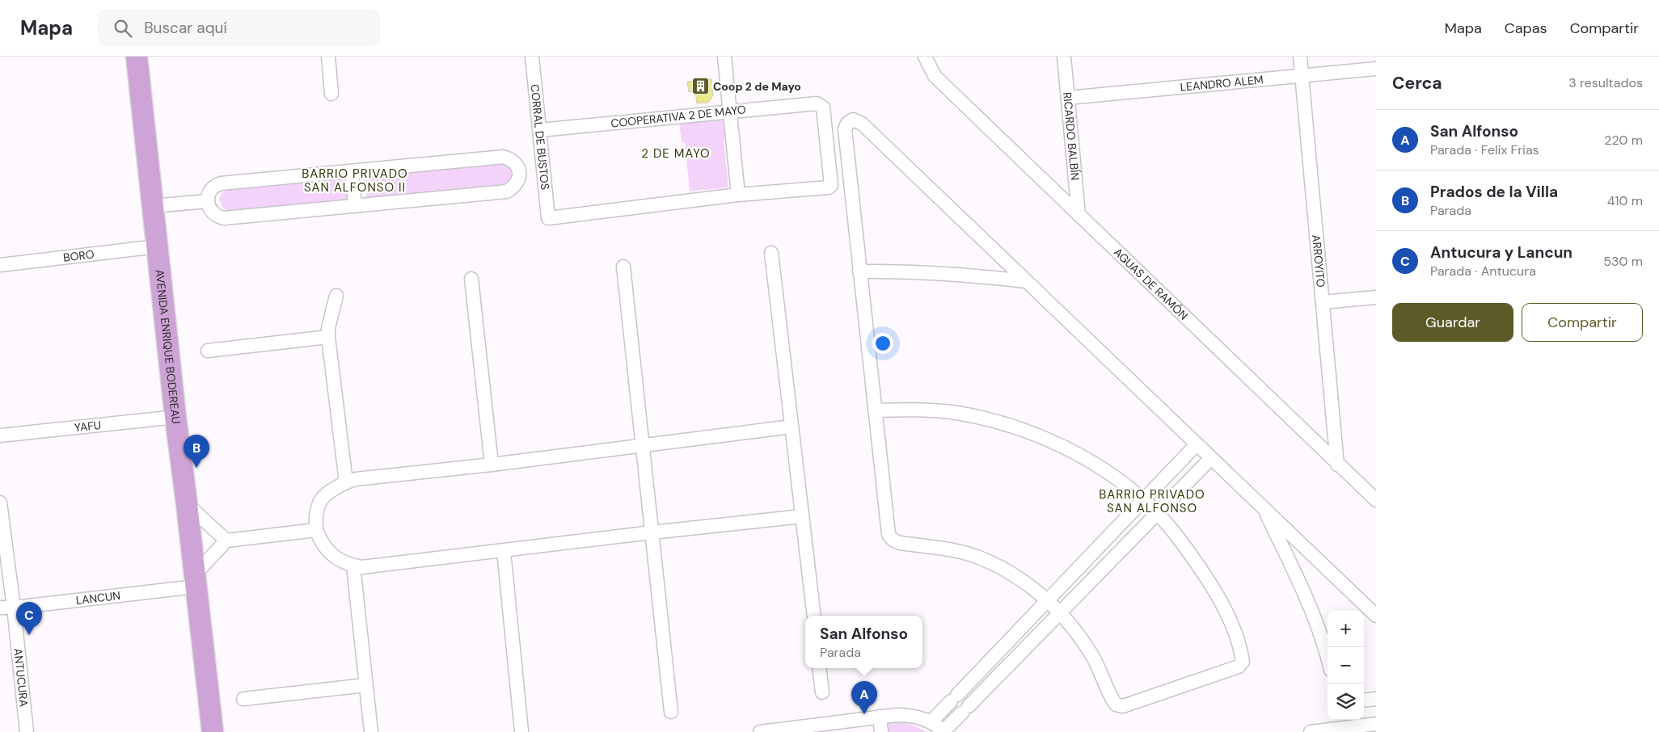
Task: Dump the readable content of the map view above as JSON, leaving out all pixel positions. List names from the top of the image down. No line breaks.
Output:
{"streets":{"main road":["AVENIDA ENRIQUE BODEREAU"],"street":["LEANDRO ALEM","COOPERATIVA 2 DE MAYO","RICARDO BALBÍN","CORRAL DE BUSTOS","BORO","ARROYITO","AGUAS DE RAMÓN","YAFU","LANCUN","ANTUCURA"]},"crossings":[["LEANDRO ALEM","RICARDO BALBÍN"],["LEANDRO ALEM","ARROYITO"],["COOPERATIVA 2 DE MAYO","CORRAL DE BUSTOS"],["RICARDO BALBÍN","AGUAS DE RAMÓN"],["BORO","AVENIDA ENRIQUE BODEREAU"],["ARROYITO","AGUAS DE RAMÓN"],["AVENIDA ENRIQUE BODEREAU","YAFU"],["AVENIDA ENRIQUE BODEREAU","LANCUN"],["LANCUN","ANTUCURA"]],"districts":["2 DE MAYO","BARRIO PRIVADO SAN ALFONSO II","BARRIO PRIVADO SAN ALFONSO"],"places":{"building":["Coop 2 de Mayo"]},"page":{"header":"Mapa","search":"Buscar aquí","nav":["Mapa","Capas","Compartir"],"heading":["Cerca","3 resultados"],"list":[{"mark":"A","name":"San Alfonso","note":"Parada · Felix Frias","value":"220 m"},{"mark":"B","name":"Prados de la Villa","note":"Parada","value":"410 m"},{"mark":"C","name":"Antucura y Lancun","note":"Parada · Antucura","value":"530 m"}],"buttons":["Guardar","Compartir"],"pins":["B","C","A"],"map_buttons":["+","−"],"popup":["San Alfonso","Parada"]}}
